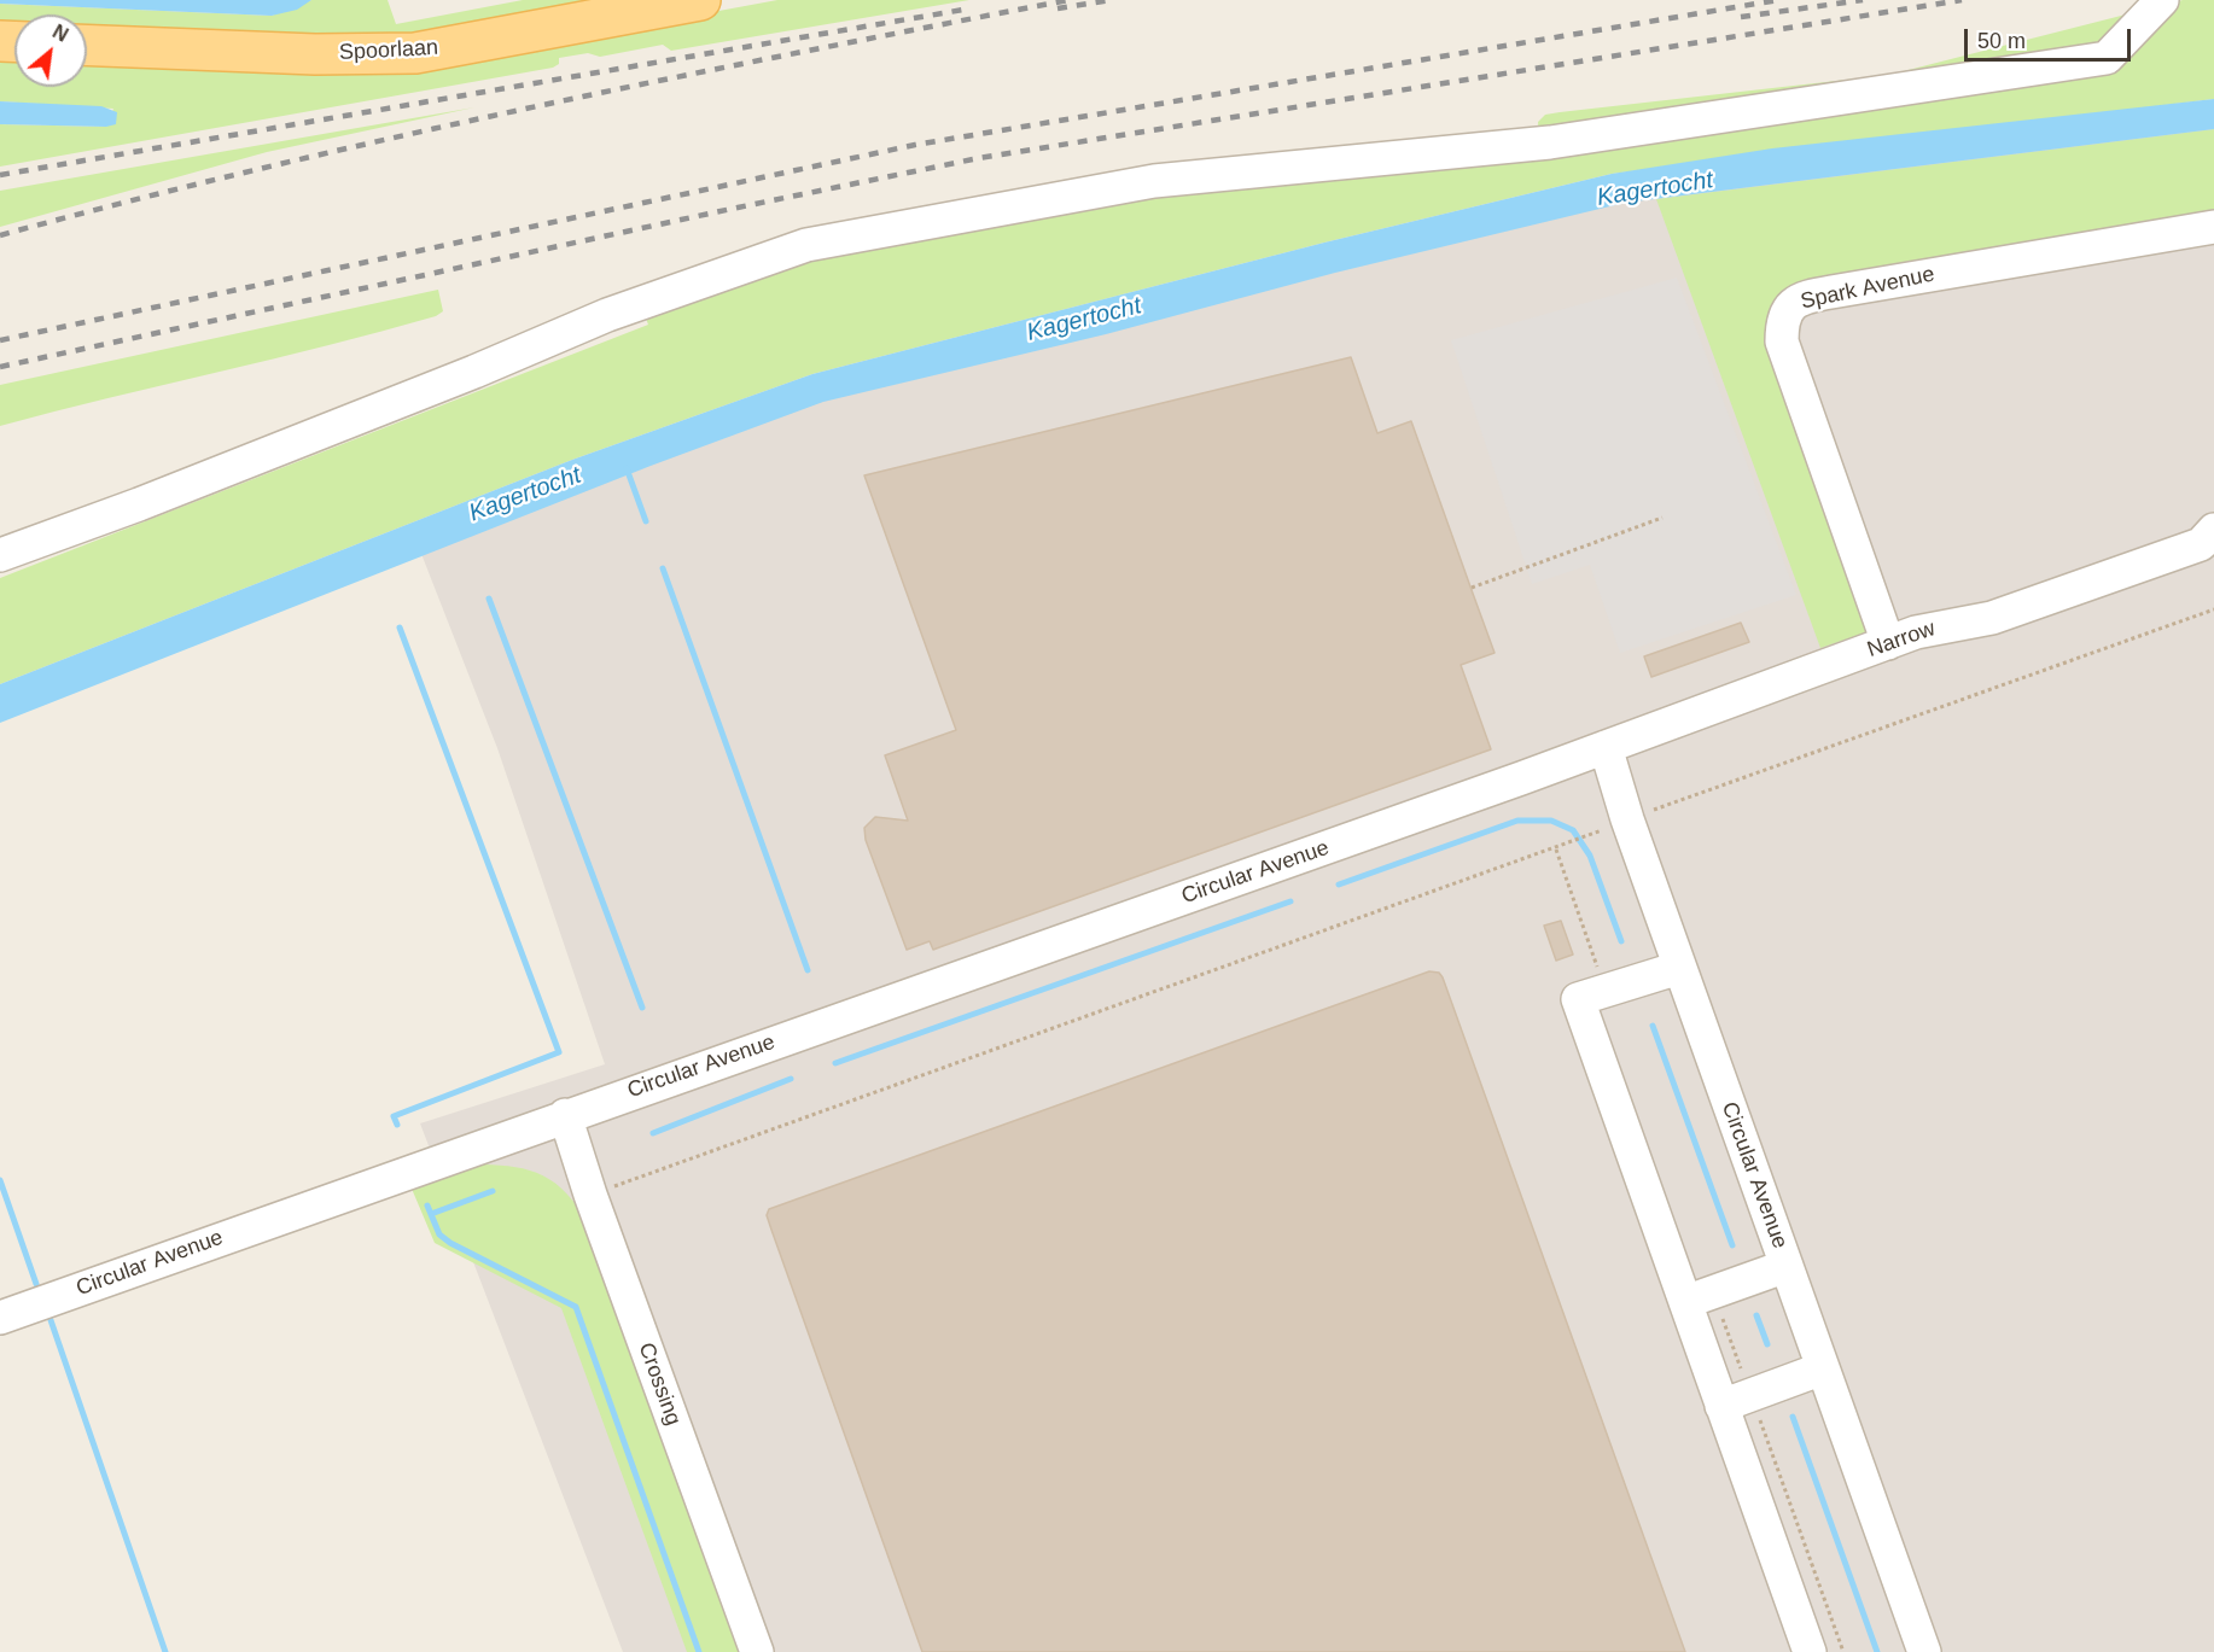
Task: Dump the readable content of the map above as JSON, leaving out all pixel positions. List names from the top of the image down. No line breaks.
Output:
{"streets":{"main road":["Spoorlaan"],"street":["Spark Avenue","Narrow","Circular Avenue","Crossing"]},"crossings":[["Spark Avenue","Narrow"],["Narrow","Circular Avenue"],["Circular Avenue","Crossing"]],"water":["Kagertocht"],"scale_bar":"50 m","north":"top right"}
